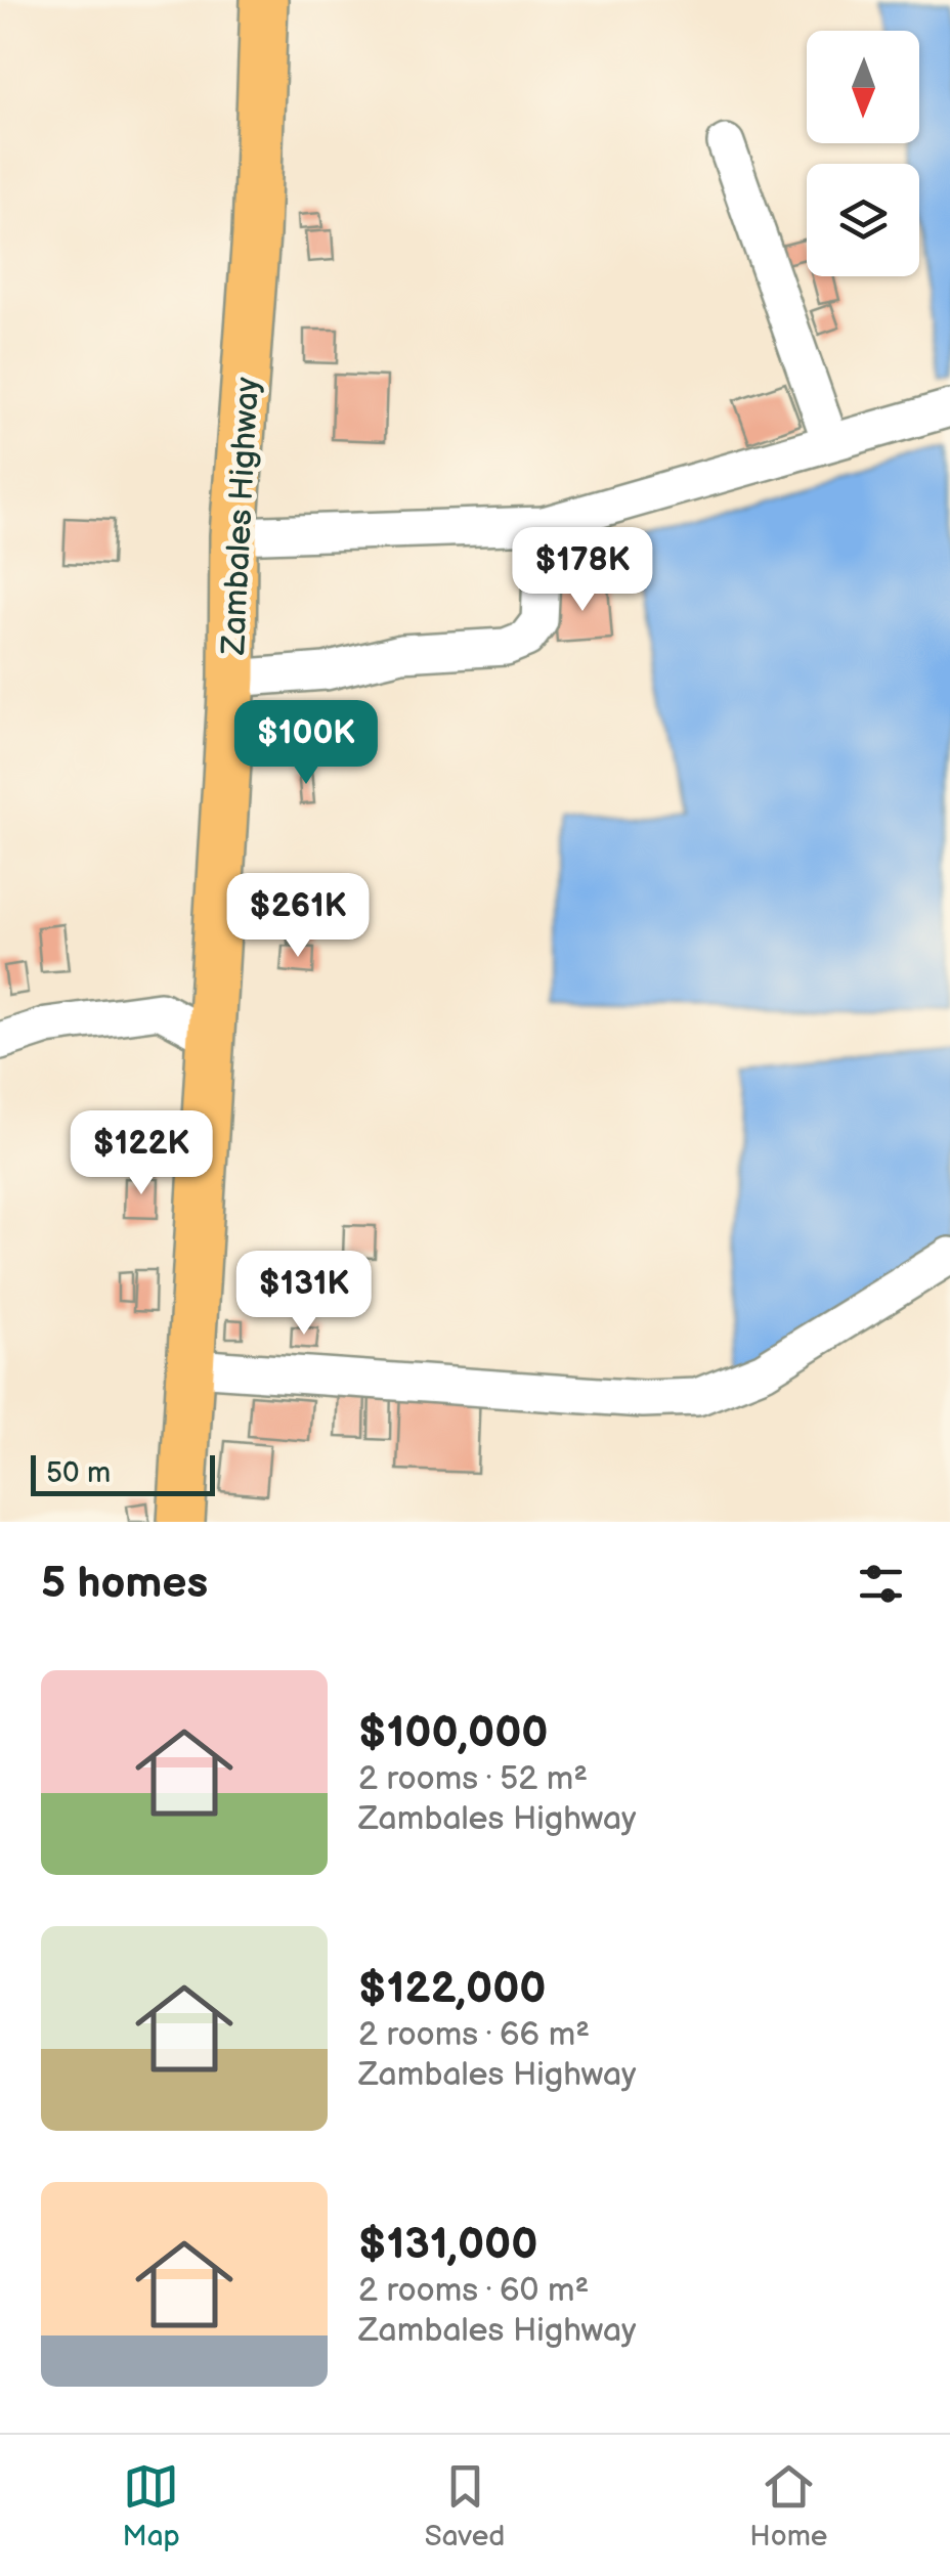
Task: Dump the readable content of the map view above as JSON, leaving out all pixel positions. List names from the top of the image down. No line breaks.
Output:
{"streets":{"main road":["Zambales Highway"]},"scale_bar":"50 m","north":"bottom","page":{"price":["$178K","$100K","$261K","$122K","$131K"],"scale":"50 m","heading":"5 homes","list":[{"name":"$100,000","note":"2 rooms · 52 m² · Zambales Highway"},{"name":"$122,000","note":"2 rooms · 66 m² · Zambales Highway"},{"name":"$131,000","note":"2 rooms · 60 m² · Zambales Highway"}],"tabs":["Map","Saved","Home"]}}
